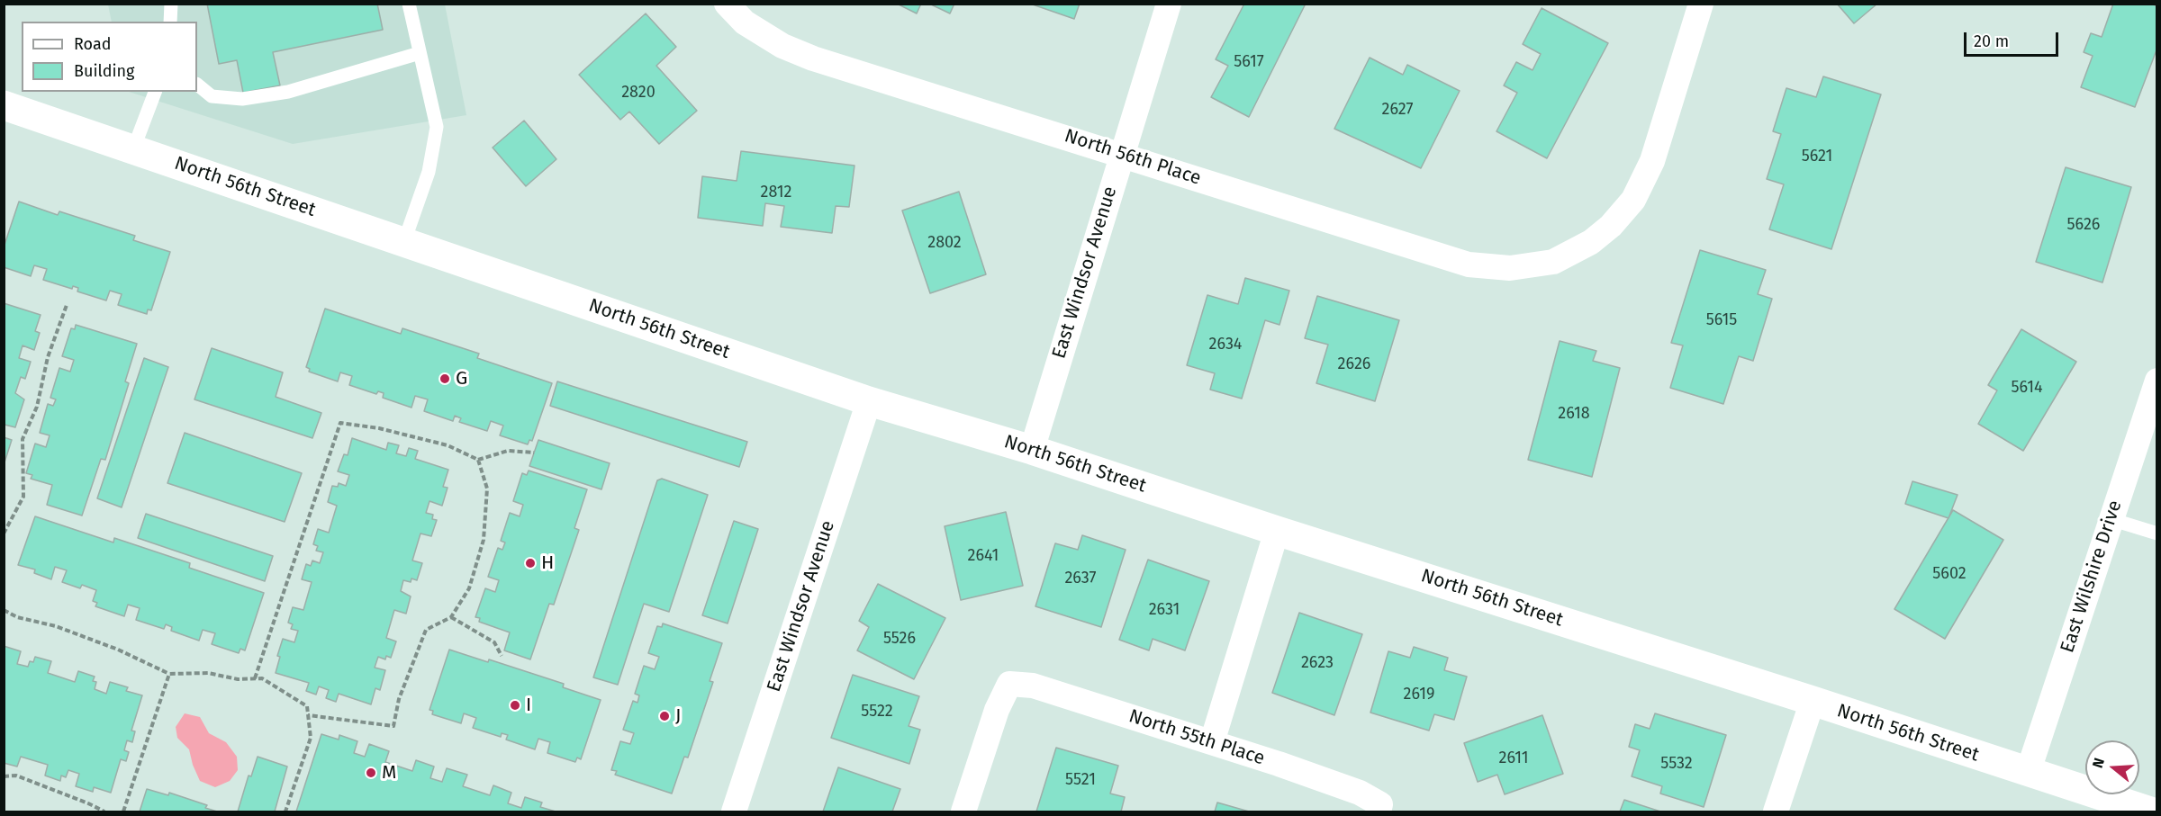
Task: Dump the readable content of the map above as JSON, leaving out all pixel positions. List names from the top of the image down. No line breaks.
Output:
{"streets":{"street":["North 56th Place","North 56th Street","East Windsor Avenue","East Wilshire Drive","North 55th Place"]},"crossings":[["North 56th Place","East Windsor Avenue"],["North 56th Street","East Windsor Avenue"],["North 56th Street","East Wilshire Drive"]],"places":["G","H","I","J","M"],"house_numbers":["5617","2820","2627","5621","2812","5626","2802","5615","2634","2626","5614","2618","2641","5602","2637","2631","5526","2623","2619","5522","2611","5532","5521"],"legend":["Road","Building"],"scale_bar":"20 m","north":"left"}
